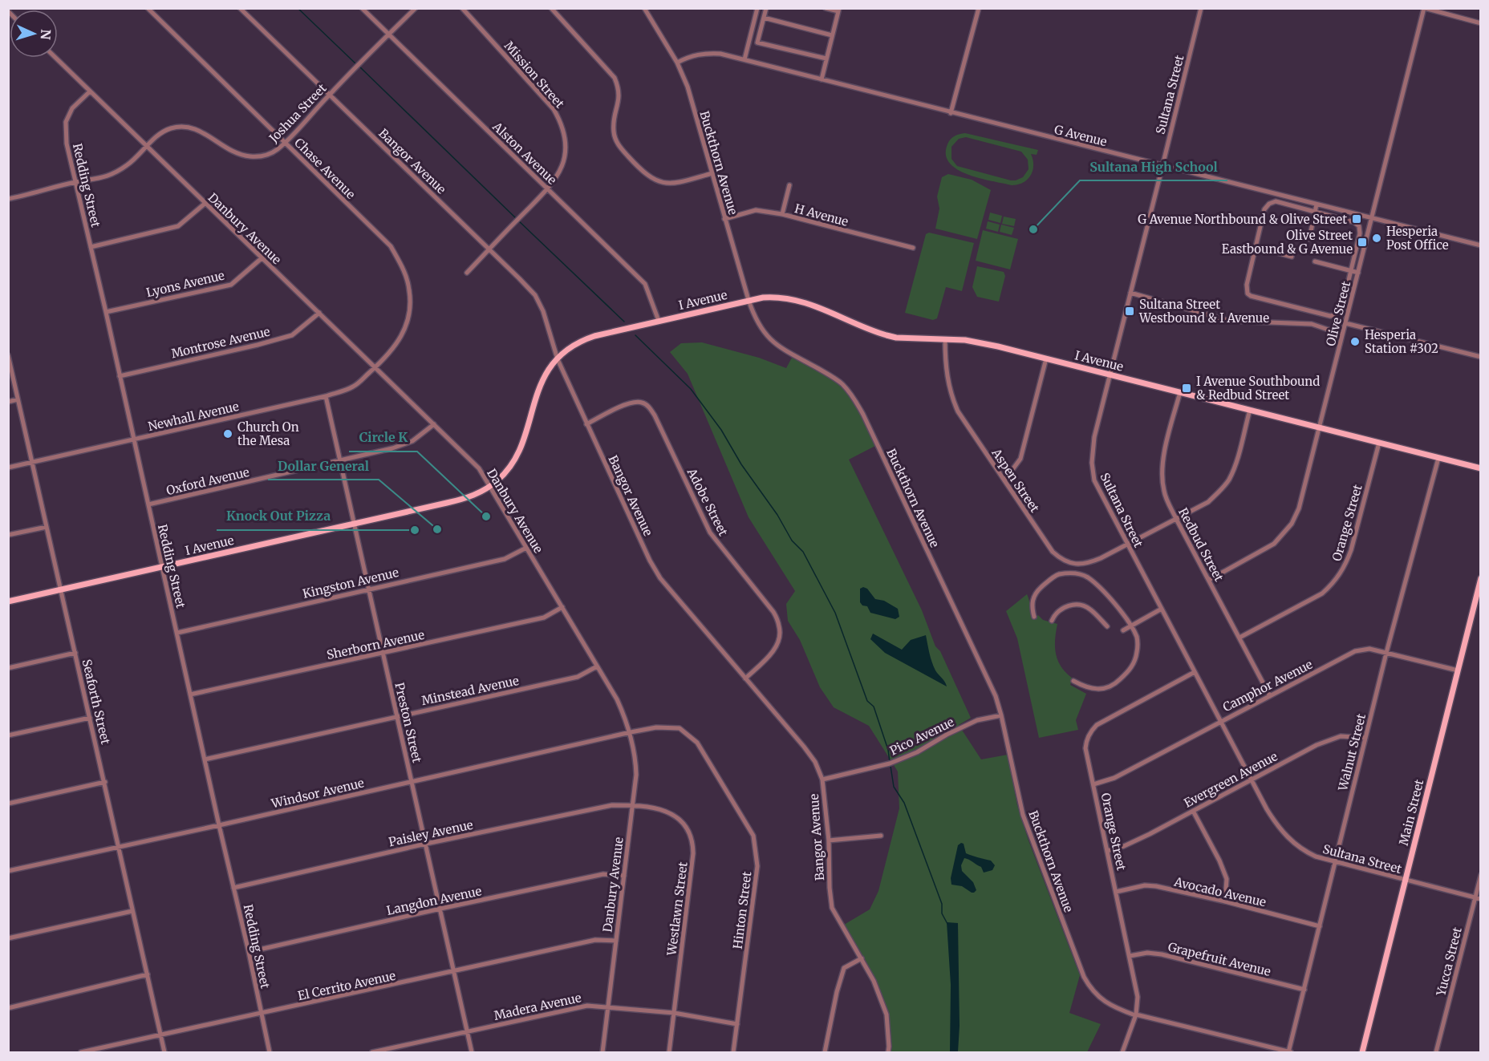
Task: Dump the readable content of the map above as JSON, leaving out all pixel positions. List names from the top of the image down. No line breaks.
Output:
{"streets":{"main road":["I Avenue","Main Street"],"street":["Mission Street","Sultana Street","Joshua Street","G Avenue","Alston Avenue","Bangor Avenue","Buckthorn Avenue","Chase Avenue","Redding Street","H Avenue","Danbury Avenue","Lyons Avenue","Olive Street","Montrose Avenue","Newhall Avenue","Aspen Street","Oxford Avenue","Adobe Street","Orange Street","Redbud Street","Kingston Avenue","Sherborn Avenue","Camphor Avenue","Minstead Avenue","Seaforth Street","Preston Street","Pico Avenue","Walnut Street","Evergreen Avenue","Windsor Avenue","Paisley Avenue","Avocado Avenue","Langdon Avenue","Westlawn Street","Hinton Street","Grapefruit Avenue","Yucca Street","El Cerrito Avenue","Madera Avenue"]},"crossings":[["Mission Street","Alston Avenue"],["Mission Street","Bangor Avenue"],["Sultana Street","G Avenue"],["Sultana Street","I Avenue"],["Sultana Street","Aspen Street"],["Sultana Street","Orange Street"],["Sultana Street","Camphor Avenue"],["Sultana Street","Walnut Street"],["Sultana Street","Evergreen Avenue"],["Sultana Street","Main Street"],["Sultana Street","Yucca Street"],["Joshua Street","Alston Avenue"],["Joshua Street","Bangor Avenue"],["Joshua Street","Chase Avenue"],["Joshua Street","Redding Street"],["Joshua Street","Danbury Avenue"],["G Avenue","Buckthorn Avenue"],["G Avenue","Olive Street"],["Alston Avenue","I Avenue"],["Bangor Avenue","I Avenue"],["Bangor Avenue","Adobe Street"],["Bangor Avenue","Pico Avenue"],["Buckthorn Avenue","H Avenue"],["Buckthorn Avenue","I Avenue"],["Buckthorn Avenue","Orange Street"],["Buckthorn Avenue","Pico Avenue"],["Buckthorn Avenue","Walnut Street"],["Chase Avenue","Danbury Avenue"],["Chase Avenue","Newhall Avenue"],["Redding Street","Danbury Avenue"],["Redding Street","Lyons Avenue"],["Redding Street","I Avenue"],["Redding Street","Montrose Avenue"],["Redding Street","Newhall Avenue"],["Redding Street","Oxford Avenue"],["Redding Street","Kingston Avenue"],["Redding Street","Sherborn Avenue"],["Redding Street","Minstead Avenue"],["Redding Street","Windsor Avenue"],["Redding Street","Paisley Avenue"],["Redding Street","Langdon Avenue"],["Redding Street","El Cerrito Avenue"],["Danbury Avenue","Lyons Avenue"],["Danbury Avenue","I Avenue"],["Danbury Avenue","Montrose Avenue"],["Danbury Avenue","Newhall Avenue"],["Danbury Avenue","Oxford Avenue"],["Danbury Avenue","Kingston Avenue"],["Danbury Avenue","Sherborn Avenue"],["Danbury Avenue","Minstead Avenue"],["Danbury Avenue","Windsor Avenue"],["Danbury Avenue","Paisley Avenue"],["Danbury Avenue","Langdon Avenue"],["Danbury Avenue","Westlawn Street"],["Danbury Avenue","Hinton Street"],["Danbury Avenue","El Cerrito Avenue"],["Danbury Avenue","Madera Avenue"],["I Avenue","Olive Street"],["I Avenue","Aspen Street"],["I Avenue","Orange Street"],["I Avenue","Redbud Street"],["I Avenue","Seaforth Street"],["I Avenue","Preston Street"],["I Avenue","Walnut Street"],["Olive Street","Redbud Street"],["Newhall Avenue","Seaforth Street"],["Newhall Avenue","Preston Street"],["Aspen Street","Redbud Street"],["Oxford Avenue","Preston Street"],["Orange Street","Redbud Street"],["Orange Street","Camphor Avenue"],["Orange Street","Evergreen Avenue"],["Orange Street","Avocado Avenue"],["Orange Street","Grapefruit Avenue"],["Redbud Street","Camphor Avenue"],["Kingston Avenue","Preston Street"],["Sherborn Avenue","Preston Street"],["Camphor Avenue","Walnut Street"],["Camphor Avenue","Main Street"],["Minstead Avenue","Preston Street"],["Seaforth Street","Windsor Avenue"],["Seaforth Street","El Cerrito Avenue"],["Preston Street","Windsor Avenue"],["Preston Street","Paisley Avenue"],["Preston Street","Langdon Avenue"],["Preston Street","El Cerrito Avenue"],["Preston Street","Madera Avenue"],["Walnut Street","Evergreen Avenue"],["Walnut Street","Avocado Avenue"],["Walnut Street","Grapefruit Avenue"],["Windsor Avenue","Hinton Street"],["Paisley Avenue","Westlawn Street"],["Westlawn Street","Madera Avenue"],["Hinton Street","Madera Avenue"]],"places":{"transit":["G Avenue Northbound & Olive Street","Olive Street Eastbound & G Avenue","Sultana Street Westbound & I Avenue","I Avenue Southbound & Redbud Street"],"other":["Sultana High School","Hesperia Post Office","Hesperia Station #302","Church On the Mesa","Circle K","Dollar General","Knock Out Pizza"]},"north":"right"}
